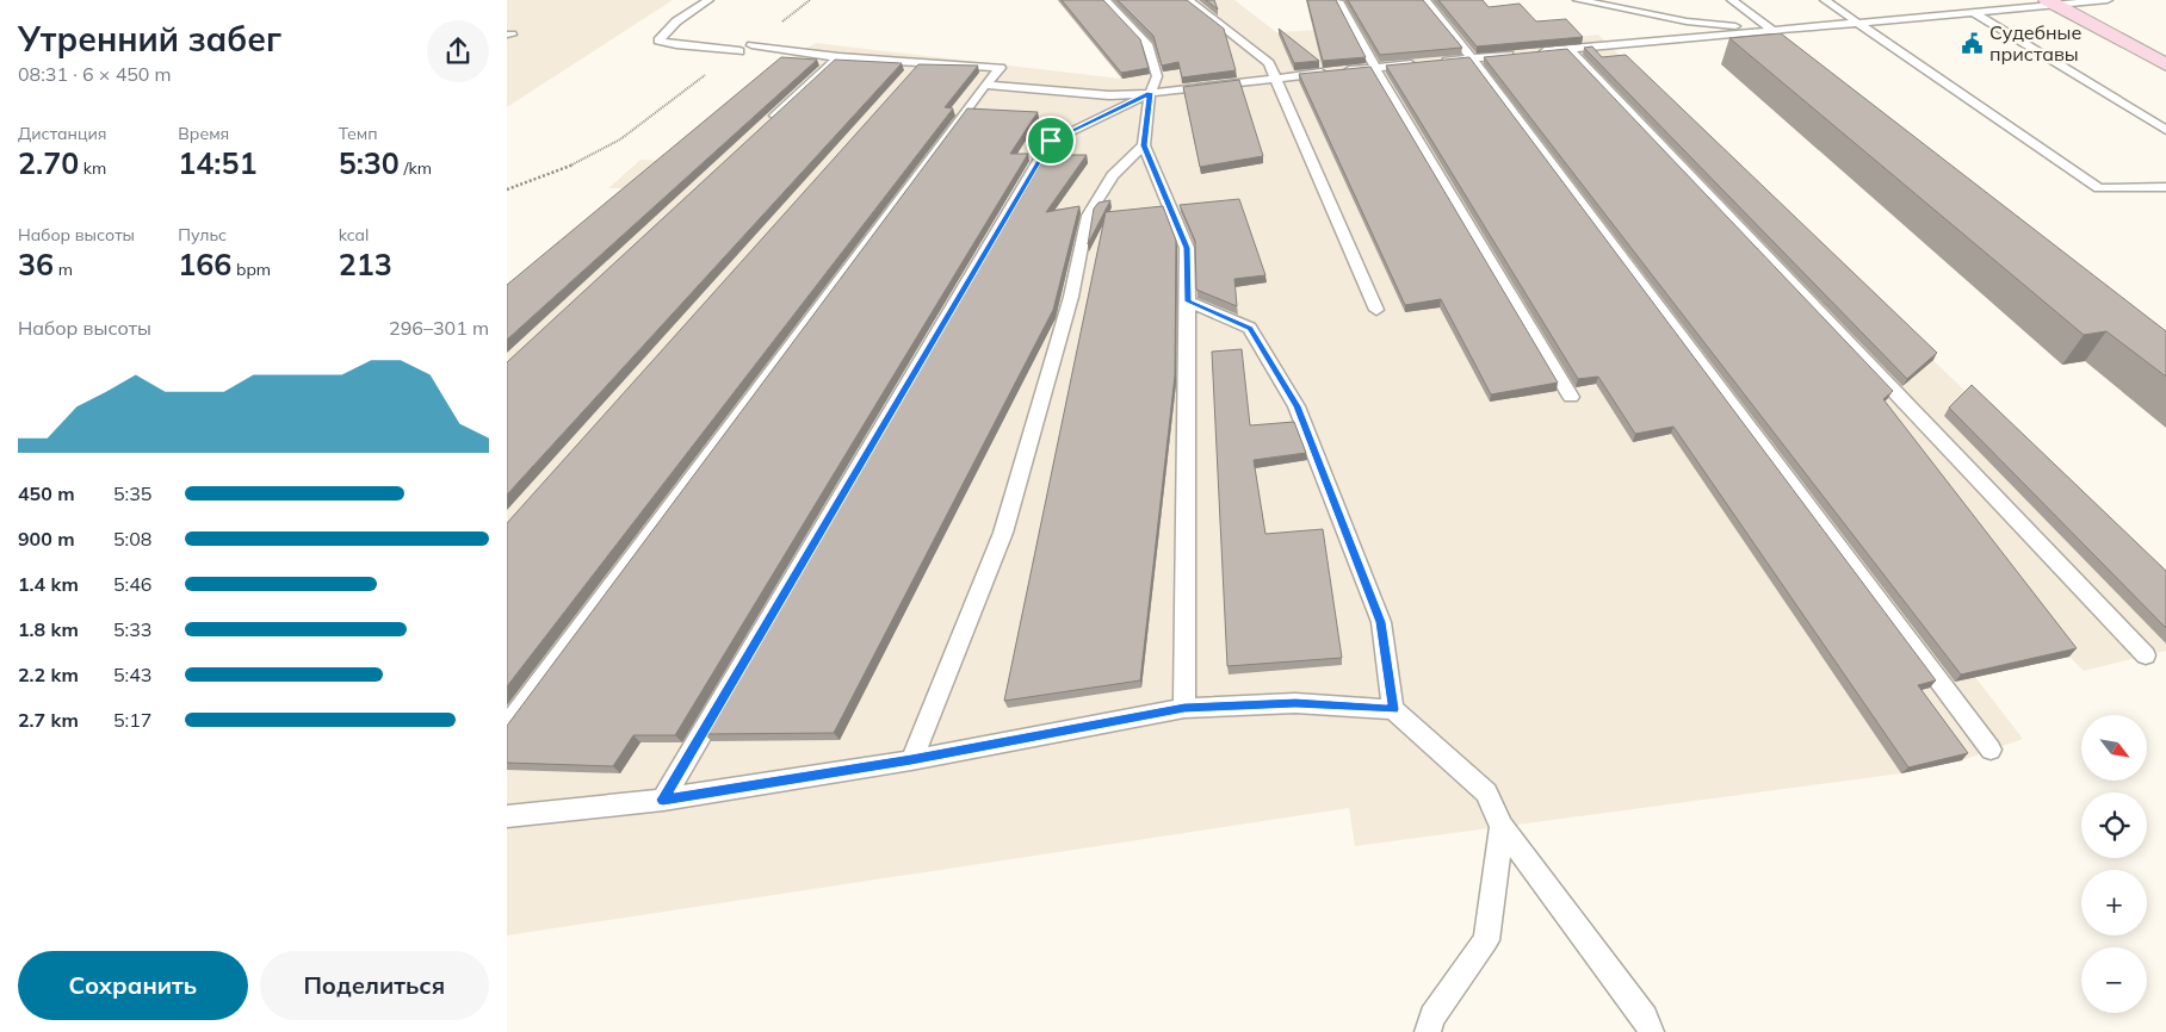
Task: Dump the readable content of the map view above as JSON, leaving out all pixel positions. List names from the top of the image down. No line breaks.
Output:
{"places":{"public building":["Судебные приставы"]},"north":"bottom right","page":{"heading":["Утренний забег","08:31 · 6 × 450 m"],"stats":[["Дистанция","2.70 km"],["Время","14:51"],["Темп","5:30 /km"],["Набор высоты","36 m"],["Пульс","166 bpm"],["kcal","213"]],"chart":["Набор высоты","296–301 m"],"list":[{"name":"450 m","note":"5:35"},{"name":"900 m","note":"5:08"},{"name":"1.4 km","note":"5:46"},{"name":"1.8 km","note":"5:33"},{"name":"2.2 km","note":"5:43"},{"name":"2.7 km","note":"5:17"}],"map_buttons":["+","−"],"buttons":["Сохранить","Поделиться"]}}
